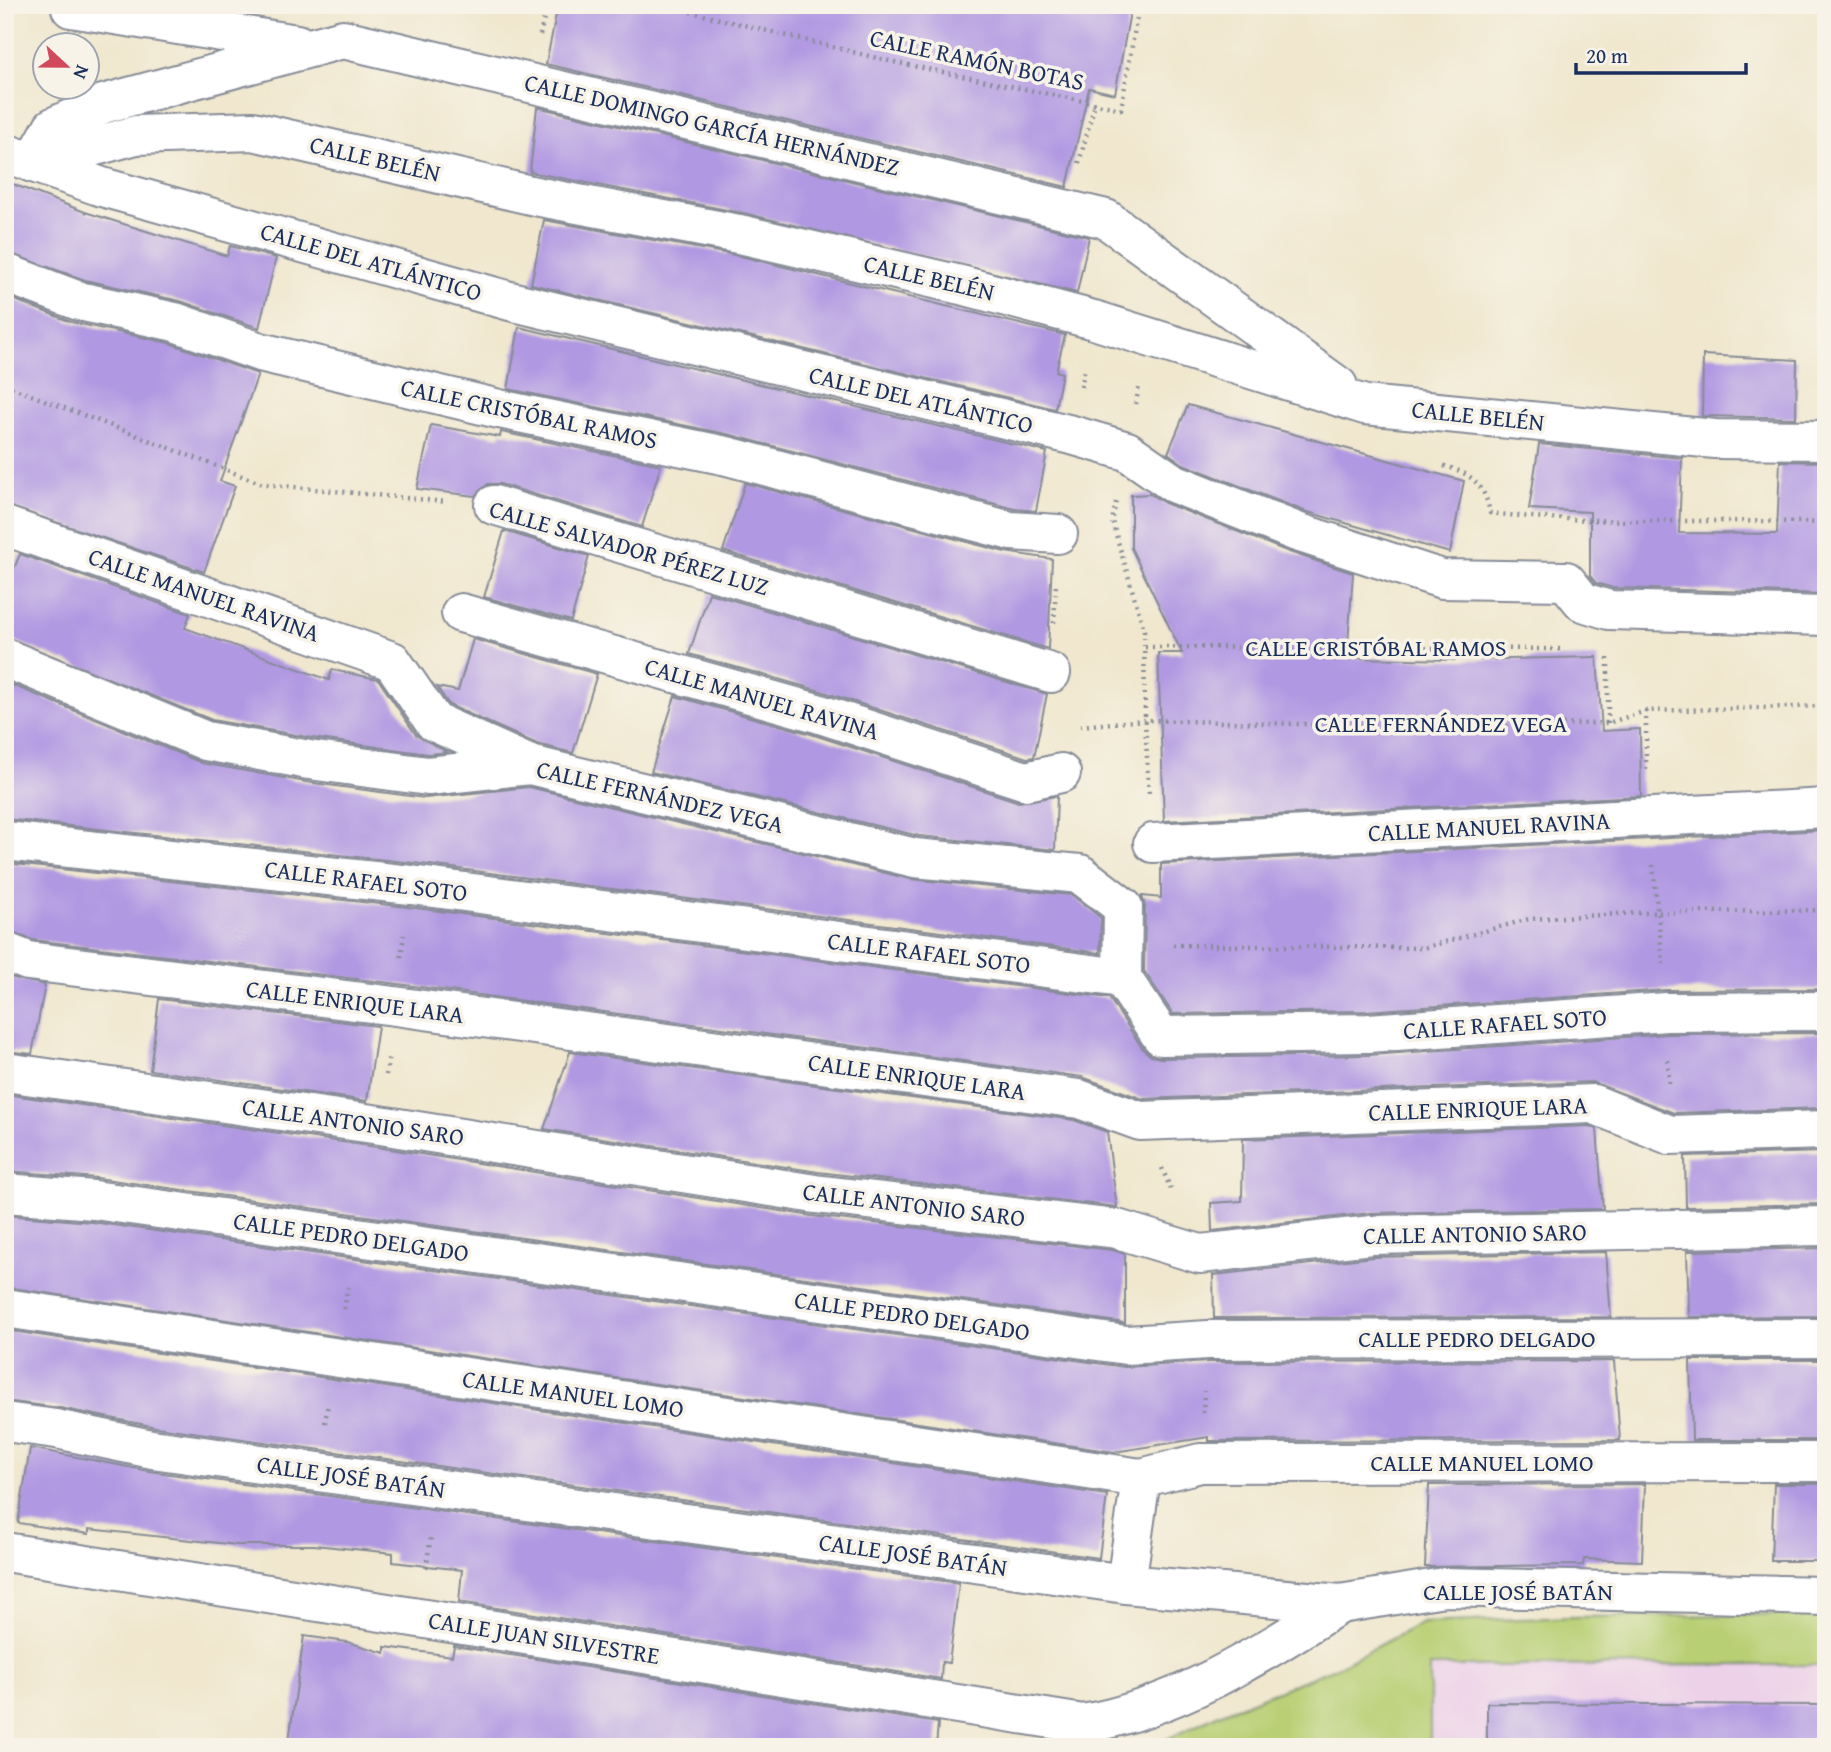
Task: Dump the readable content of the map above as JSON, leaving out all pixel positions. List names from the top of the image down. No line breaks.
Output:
{"streets":{"street":["CALLE DOMINGO GARCÍA HERNÁNDEZ","CALLE BELÉN","CALLE DEL ATLÁNTICO","CALLE CRISTÓBAL RAMOS","CALLE SALVADOR PÉREZ LUZ","CALLE MANUEL RAVINA","CALLE FERNÁNDEZ VEGA","CALLE RAFAEL SOTO","CALLE ENRIQUE LARA","CALLE ANTONIO SARO","CALLE PEDRO DELGADO","CALLE MANUEL LOMO","CALLE JOSÉ BATÁN","CALLE JUAN SILVESTRE"],"path":["CALLE RAMÓN BOTAS"]},"crossings":[["CALLE DOMINGO GARCÍA HERNÁNDEZ","CALLE BELÉN"],["CALLE DOMINGO GARCÍA HERNÁNDEZ","CALLE DEL ATLÁNTICO"],["CALLE BELÉN","CALLE DEL ATLÁNTICO"],["CALLE MANUEL RAVINA","CALLE FERNÁNDEZ VEGA"],["CALLE FERNÁNDEZ VEGA","CALLE RAFAEL SOTO"],["CALLE JOSÉ BATÁN","CALLE JUAN SILVESTRE"]],"scale_bar":"20 m","north":"right"}
